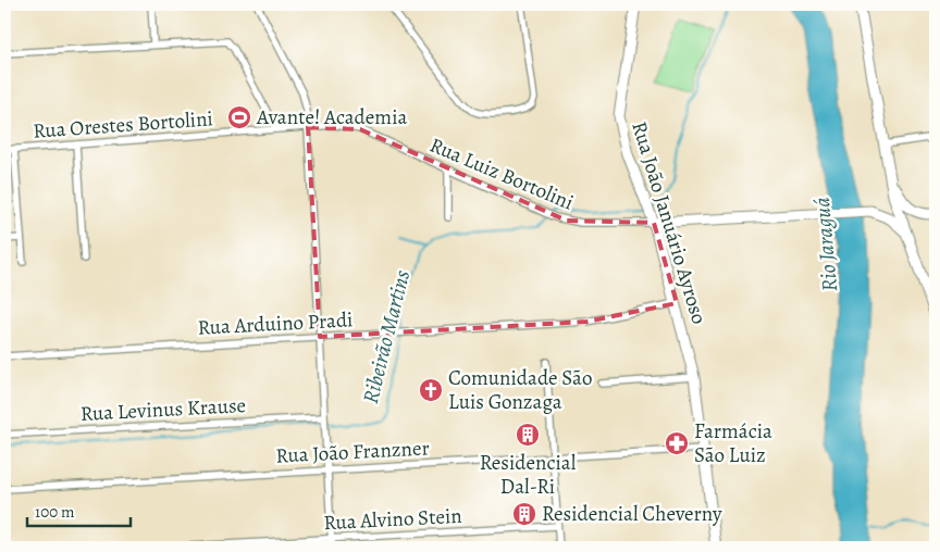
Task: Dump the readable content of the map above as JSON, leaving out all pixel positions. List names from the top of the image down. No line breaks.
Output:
{"streets":{"main road":["Rua João Januário Ayroso"],"street":["Rua Orestes Bortolini","Rua Luiz Bortolini","Rua Arduino Pradi","Rua Levinus Krause","Rua João Franzner","Rua Alvino Stein"]},"crossings":[["Rua Orestes Bortolini","Rua Luiz Bortolini"],["Rua Luiz Bortolini","Rua João Januário Ayroso"],["Rua João Januário Ayroso","Rua Arduino Pradi"],["Rua João Januário Ayroso","Rua João Franzner"]],"water":["Rio Jaraguá","Ribeirão Martins"],"places":{"sports":["Avante! Academia"],"church":["Comunidade São Luis Gonzaga"],"building":["Residencial Dal-Ri","Residencial Cheverny"],"pharmacy":["Farmácia São Luiz"]},"scale_bar":"100 m"}
